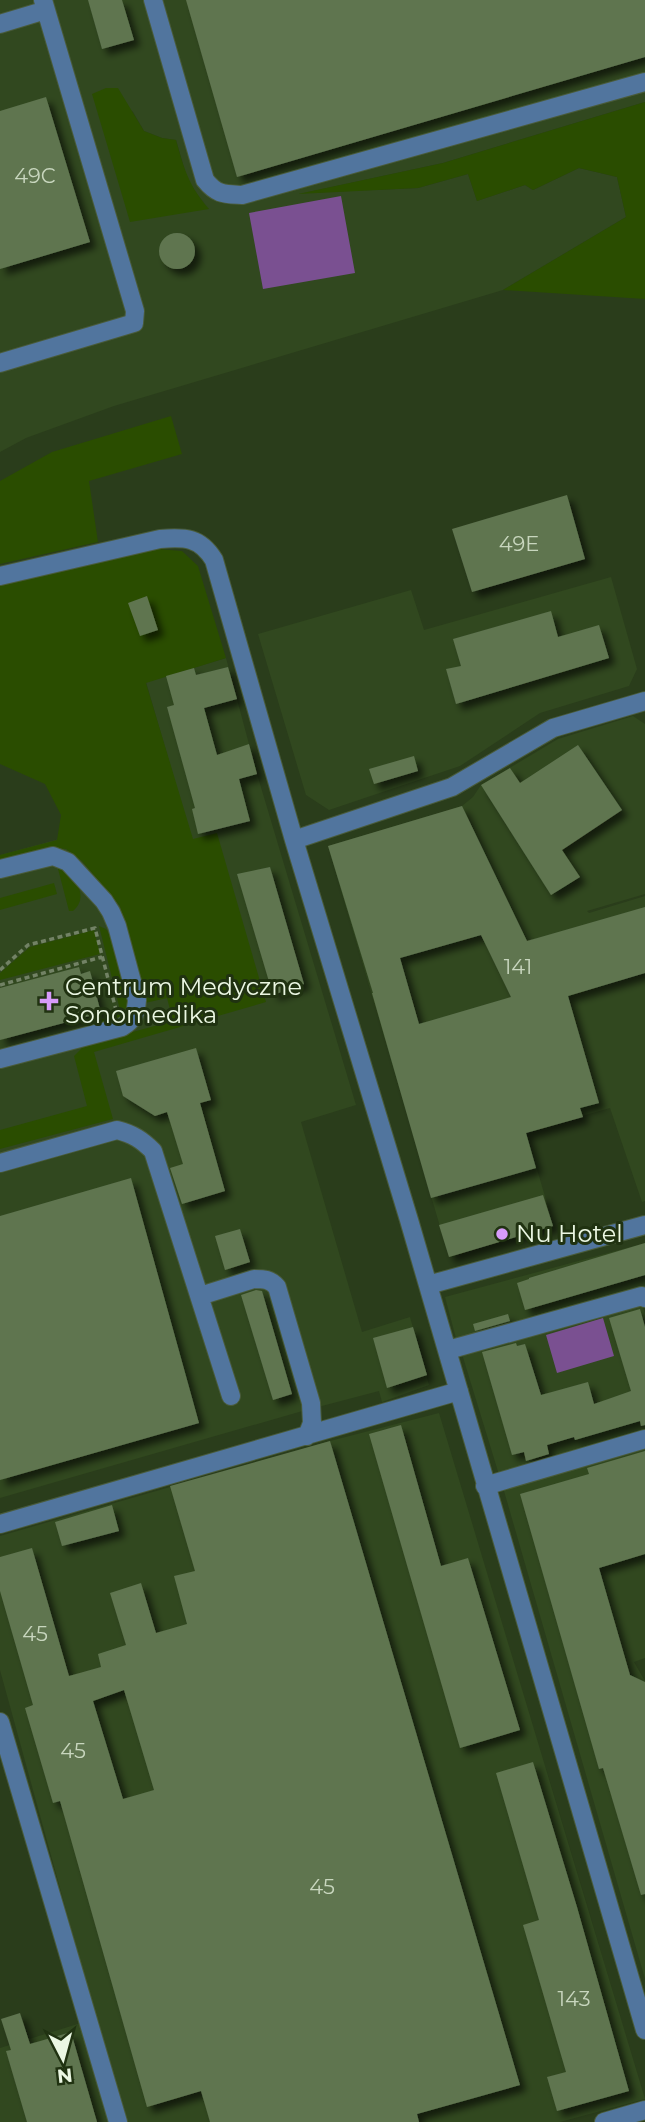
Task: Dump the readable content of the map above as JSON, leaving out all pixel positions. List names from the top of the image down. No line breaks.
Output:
{"places":{"health":["Centrum Medyczne Sonomedika"],"other":["Nu Hotel"]},"house_numbers":["49C","49E","141","45","45","45","143"],"north":"bottom"}
